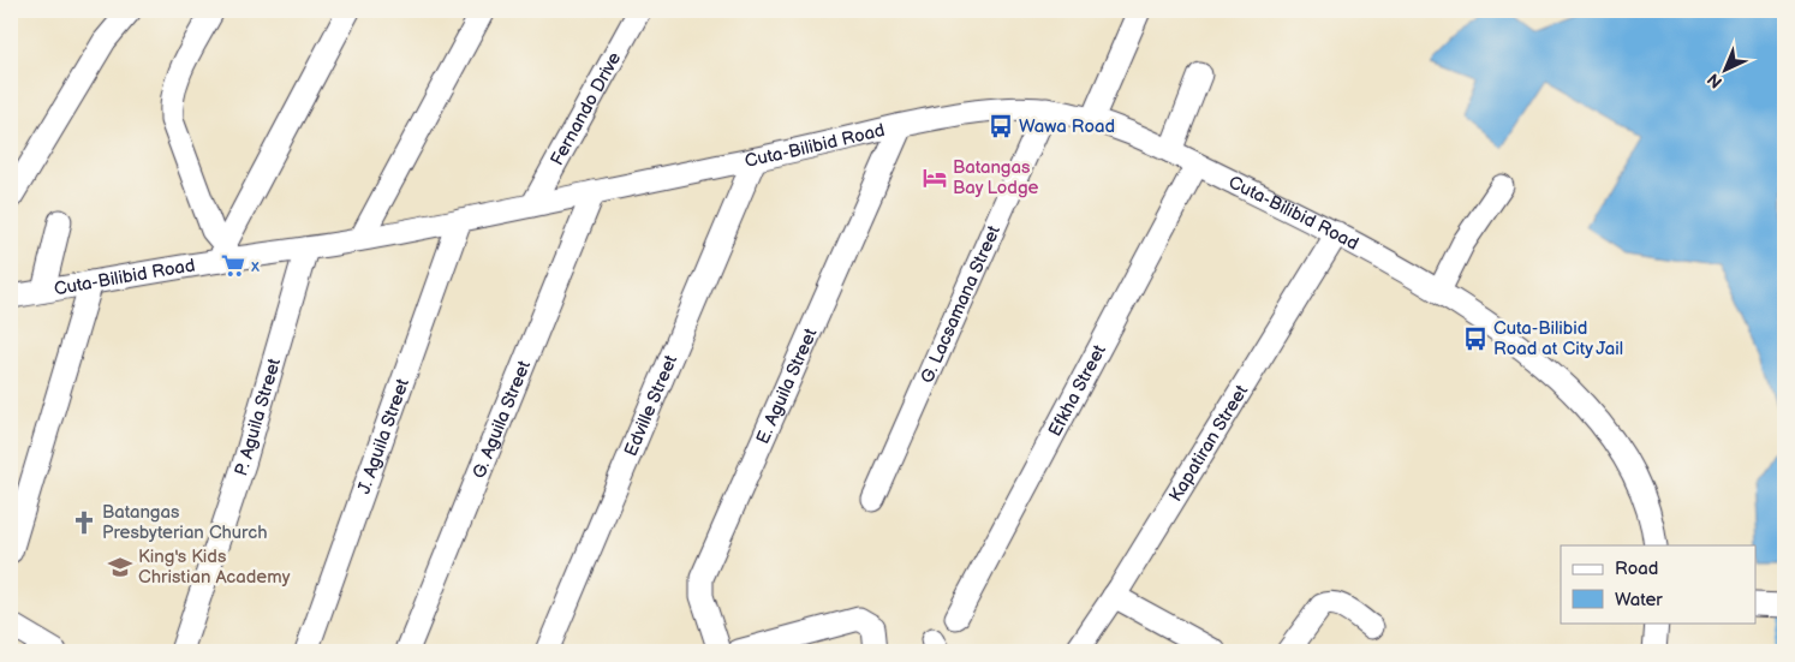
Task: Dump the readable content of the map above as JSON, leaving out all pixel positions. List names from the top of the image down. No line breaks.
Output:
{"streets":{"street":["Fernando Drive","Cuta-Bilibid Road","G. Lacsamana Street","E. Aguila Street","Efkha Street","Edville Street","P. Aguila Street","G. Aguila Street","J. Aguila Street","Kapatiran Street"]},"crossings":[["Fernando Drive","Cuta-Bilibid Road"],["Cuta-Bilibid Road","G. Lacsamana Street"],["Cuta-Bilibid Road","E. Aguila Street"],["Cuta-Bilibid Road","Efkha Street"],["Cuta-Bilibid Road","Edville Street"],["Cuta-Bilibid Road","P. Aguila Street"],["Cuta-Bilibid Road","G. Aguila Street"],["Cuta-Bilibid Road","J. Aguila Street"],["Cuta-Bilibid Road","Kapatiran Street"]],"places":{"bus stop":["Wawa Road","Cuta-Bilibid Road at City Jail"],"hotel":["Batangas Bay Lodge"],"supermarket":["x"],"church":["Batangas Presbyterian Church"],"school or university":["King's Kids Christian Academy"]},"legend":["Road","Water"],"north":"bottom left"}
